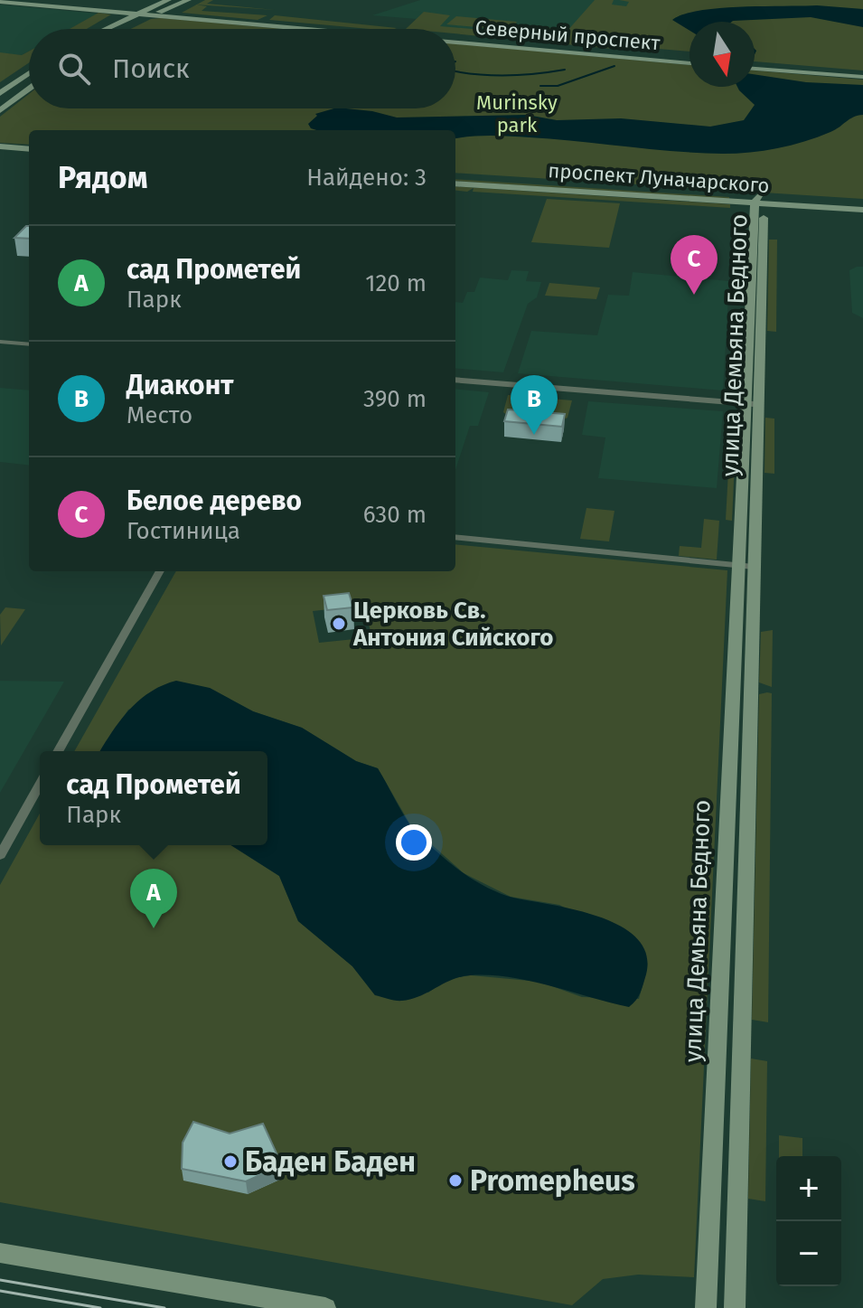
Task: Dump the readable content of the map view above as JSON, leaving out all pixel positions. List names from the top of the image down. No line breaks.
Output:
{"streets":{"main road":["Северный проспект","проспект Луначарского","улица Демьяна Бедного"]},"crossings":[["проспект Луначарского","улица Демьяна Бедного"]],"parks":["Murinsky park"],"places":["Церковь Св. Антония Сийского","Баден Баден","Promepheus"],"north":"bottom","page":{"search":"Поиск","heading":["Рядом","Найдено: 3"],"list":[{"mark":"A","name":"сад Прометей","note":"Парк","value":"120 m"},{"mark":"B","name":"Диаконт","note":"Место","value":"390 m"},{"mark":"C","name":"Белое дерево","note":"Гостиница","value":"630 m"}],"pins":["C","B","A"],"popup":["сад Прометей","Парк"],"map_buttons":["+","−"]}}
